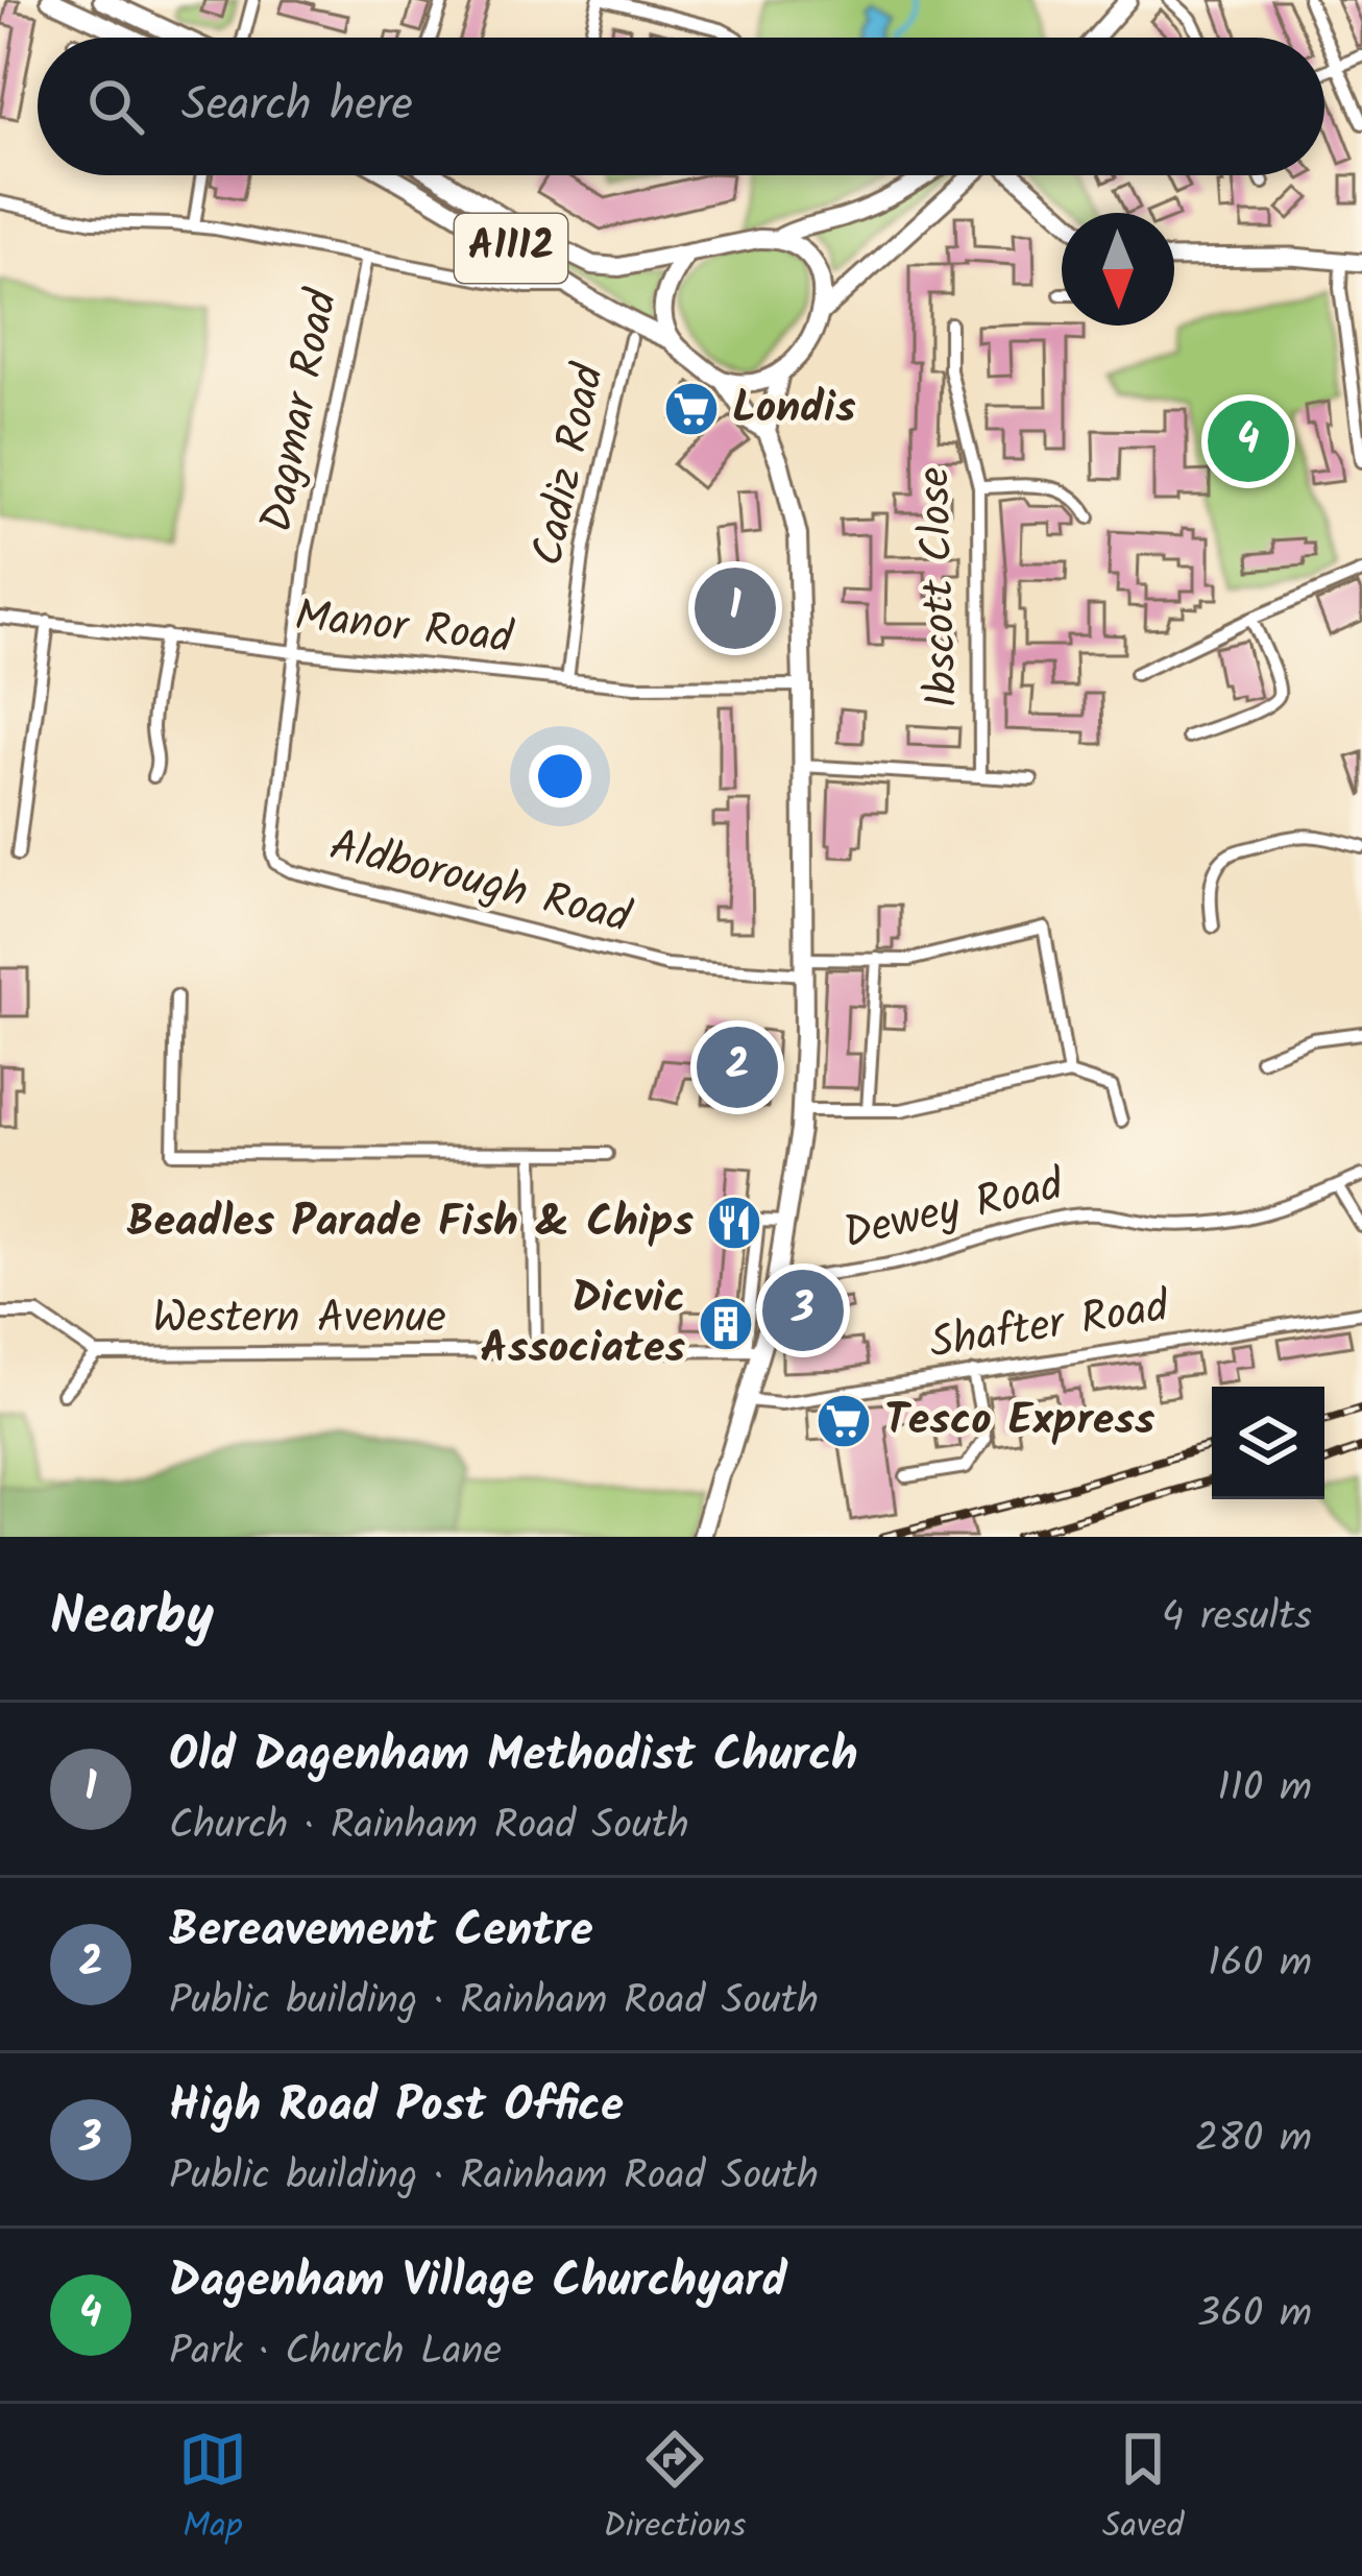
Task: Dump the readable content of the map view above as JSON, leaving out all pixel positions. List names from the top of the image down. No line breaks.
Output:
{"streets":{"main road":["A1112"],"street":["Dagmar Road","Cadiz Road","Ibscott Close","Manor Road","Aldborough Road","Dewey Road","Western Avenue","Shafter Road"]},"crossings":[["A1112","Manor Road"],["A1112","Aldborough Road"],["A1112","Dewey Road"],["A1112","Western Avenue"],["A1112","Shafter Road"],["Dagmar Road","Manor Road"],["Dagmar Road","Aldborough Road"],["Cadiz Road","Manor Road"],["Manor Road","Aldborough Road"]],"places":{"supermarket":["Londis","Tesco Express"],"restaurant":["Beadles Parade Fish & Chips"],"building":["Dicvic Associates"]},"north":"bottom","page":{"search":"Search here","pins":["4","1","2","3"],"heading":["Nearby","4 results"],"list":[{"mark":"1","name":"Old Dagenham Methodist Church","note":"Church · Rainham Road South","value":"110 m"},{"mark":"2","name":"Bereavement Centre","note":"Public building · Rainham Road South","value":"160 m"},{"mark":"3","name":"High Road Post Office","note":"Public building · Rainham Road South","value":"280 m"},{"mark":"4","name":"Dagenham Village Churchyard","note":"Park · Church Lane","value":"360 m"}],"nav":["Map","Directions","Saved"]}}
